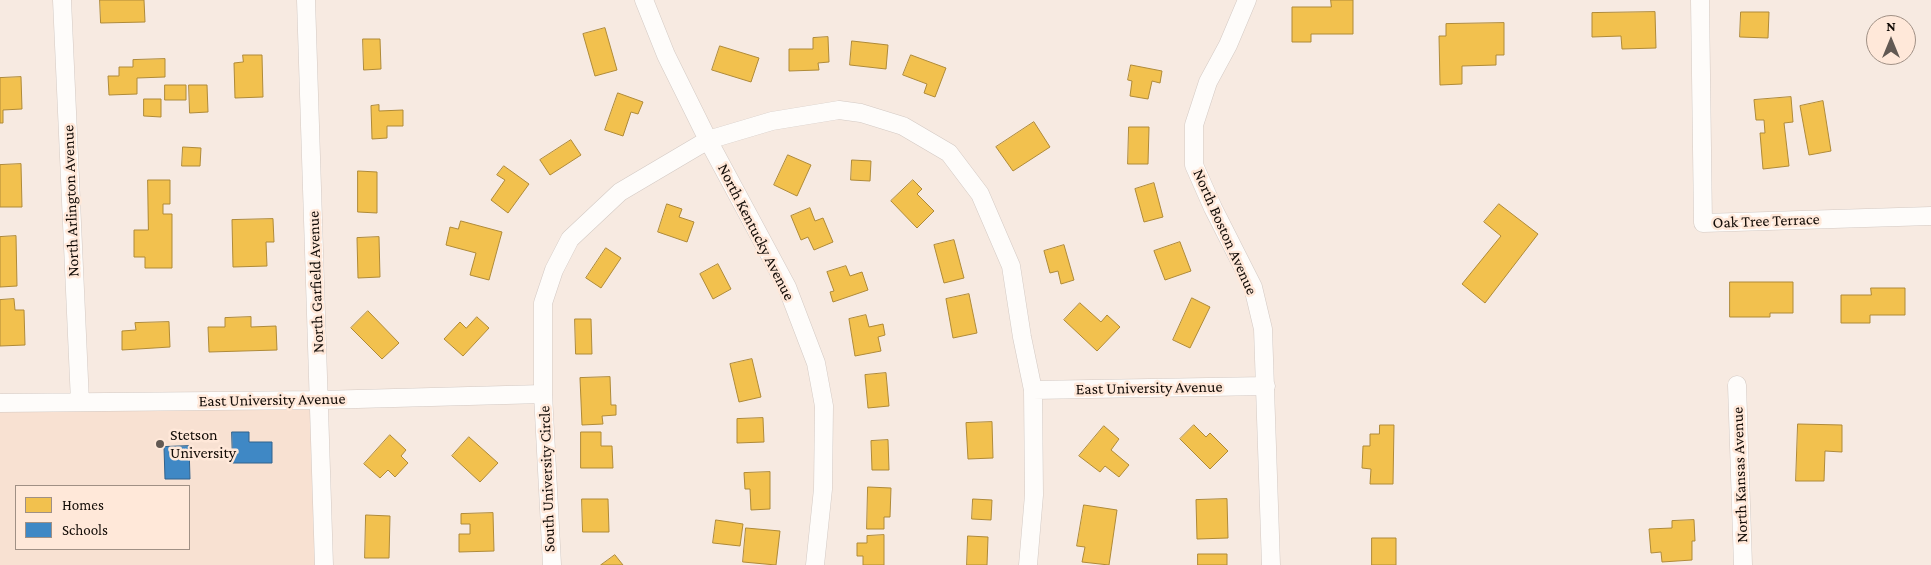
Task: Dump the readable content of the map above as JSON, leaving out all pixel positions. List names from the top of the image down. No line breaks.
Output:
{"streets":{"street":["North Arlington Avenue","Oak Tree Terrace","North Kentucky Avenue","North Boston Avenue","North Garfield Avenue","East University Avenue","North Kansas Avenue","South University Circle"]},"crossings":[["North Arlington Avenue","East University Avenue"],["North Kentucky Avenue","South University Circle"],["North Boston Avenue","East University Avenue"],["North Garfield Avenue","East University Avenue"],["East University Avenue","South University Circle"]],"places":["Stetson University"],"legend":["Homes","Schools"],"north":"top"}
